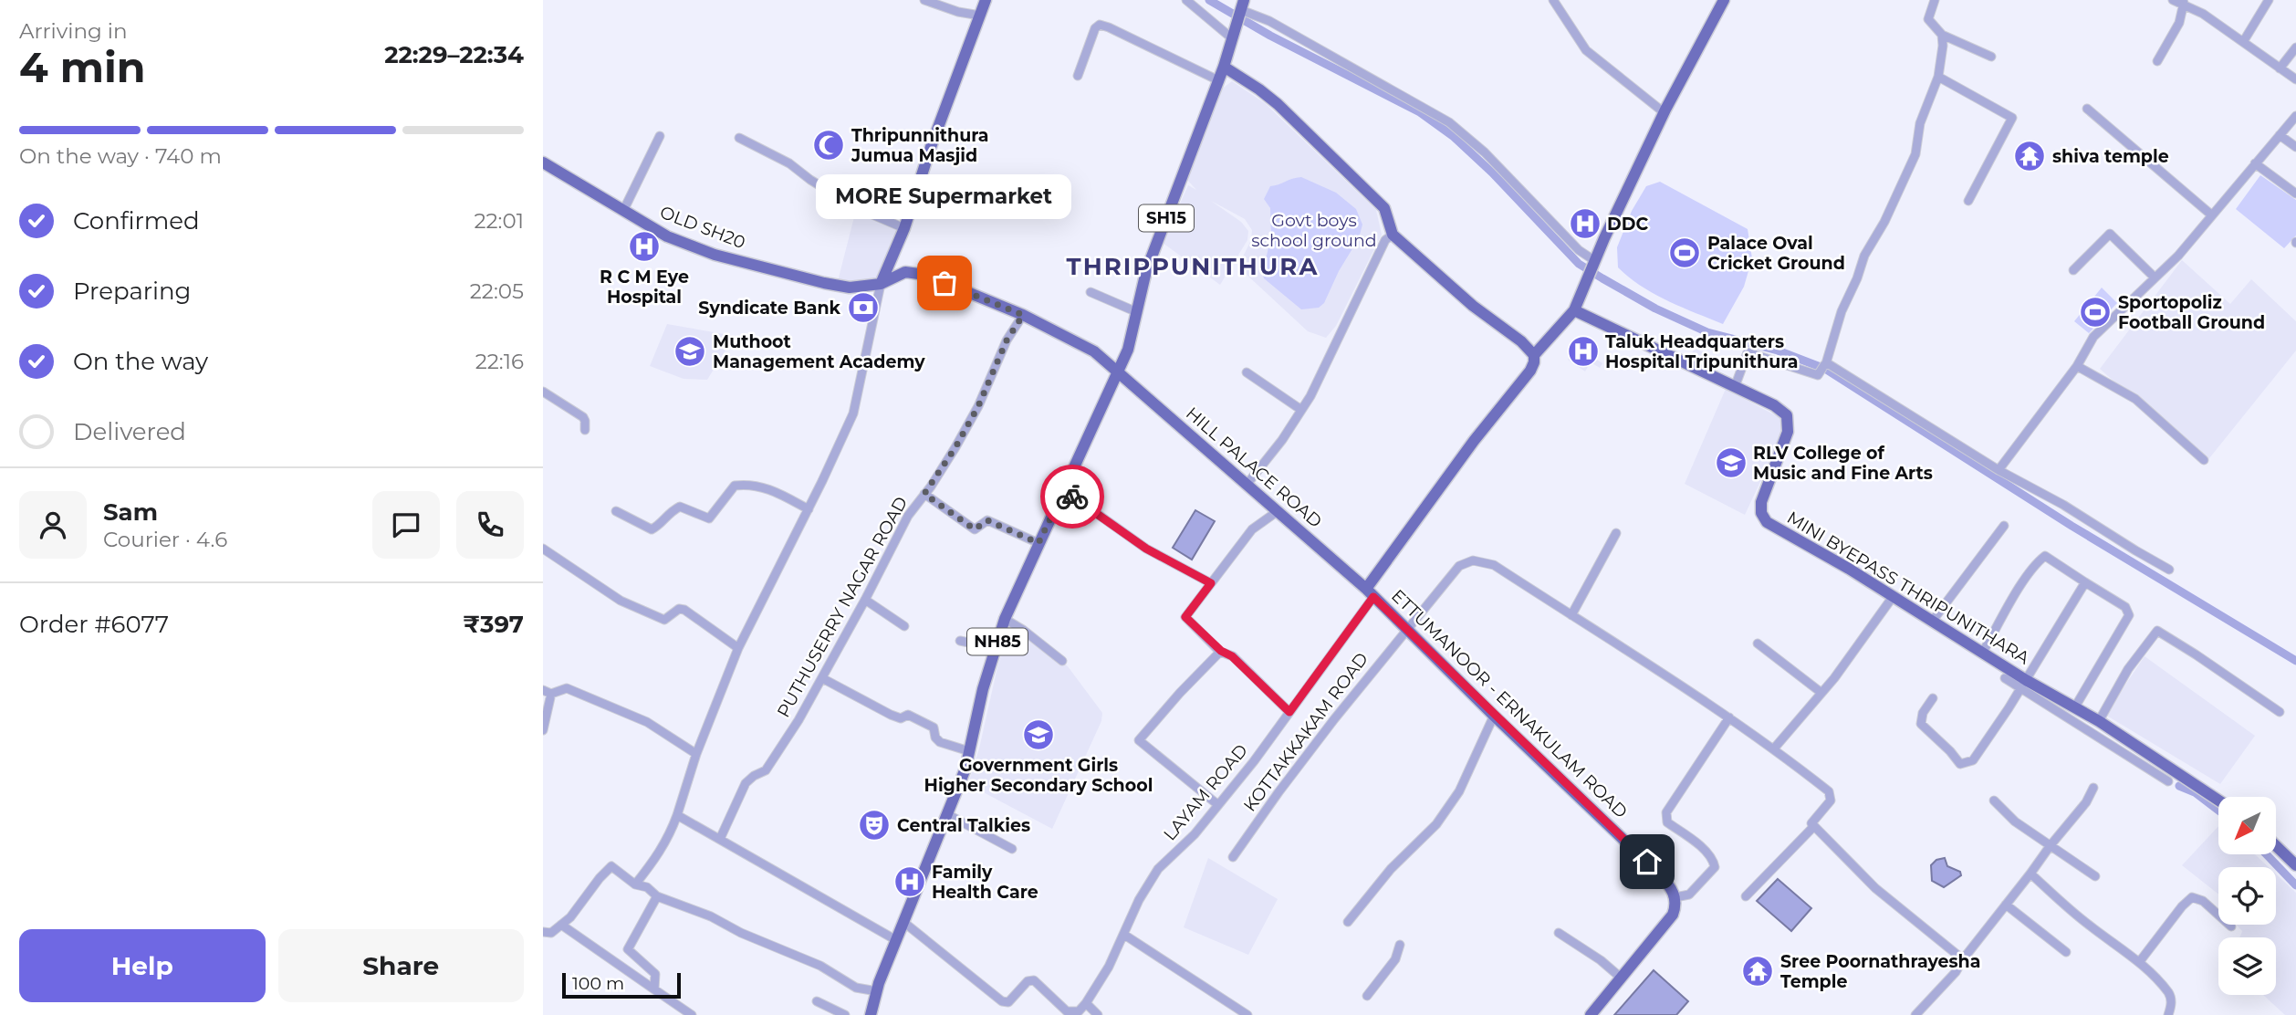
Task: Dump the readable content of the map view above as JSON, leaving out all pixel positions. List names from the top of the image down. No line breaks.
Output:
{"streets":{"main road":["SH15","OLD SH20","HILL PALACE ROAD","MINI BYEPASS THRIPUNITHARA","NH85","ETTUMANOOR - ERNAKULAM ROAD"],"street":["PUTHUSERRY NAGAR ROAD","KOTTAKKAKAM ROAD","LAYAM ROAD"]},"crossings":[["SH15","HILL PALACE ROAD"],["SH15","NH85"],["HILL PALACE ROAD","NH85"],["HILL PALACE ROAD","ETTUMANOOR - ERNAKULAM ROAD"],["HILL PALACE ROAD","LAYAM ROAD"],["ETTUMANOOR - ERNAKULAM ROAD","KOTTAKKAKAM ROAD"],["ETTUMANOOR - ERNAKULAM ROAD","LAYAM ROAD"]],"districts":["THRIPPUNITHURA"],"parks":["Govt boys school ground"],"places":{"mosque":["Thripunnithura Jumua Masjid"],"temple":["shiva temple","Sree Poornathrayesha Temple"],"hospital":["DDC","R C M Eye Hospital","Taluk Headquarters Hospital Tripunithura","Family Health Care"],"sports":["Palace Oval Cricket Ground","Sportopoliz Football Ground"],"other":["MORE Supermarket"],"bank":["Syndicate Bank"],"school or university":["Muthoot Management Academy","RLV College of Music and Fine Arts","Government Girls Higher Secondary School"],"theatre":["Central Talkies"]},"scale_bar":"100 m","north":"bottom left","page":{"heading":["4 min","Arriving in","22:29–22:34"],"panel":["Sam","Courier · 4.6","Order #6077","₹397"],"bar":"On the way · 740 m","bubble":"MORE Supermarket","list":[["Confirmed","22:01"],["Preparing","22:05"],["On the way","22:16"],"Delivered"],"buttons":["Help","Share"],"scale":"100 m"}}
